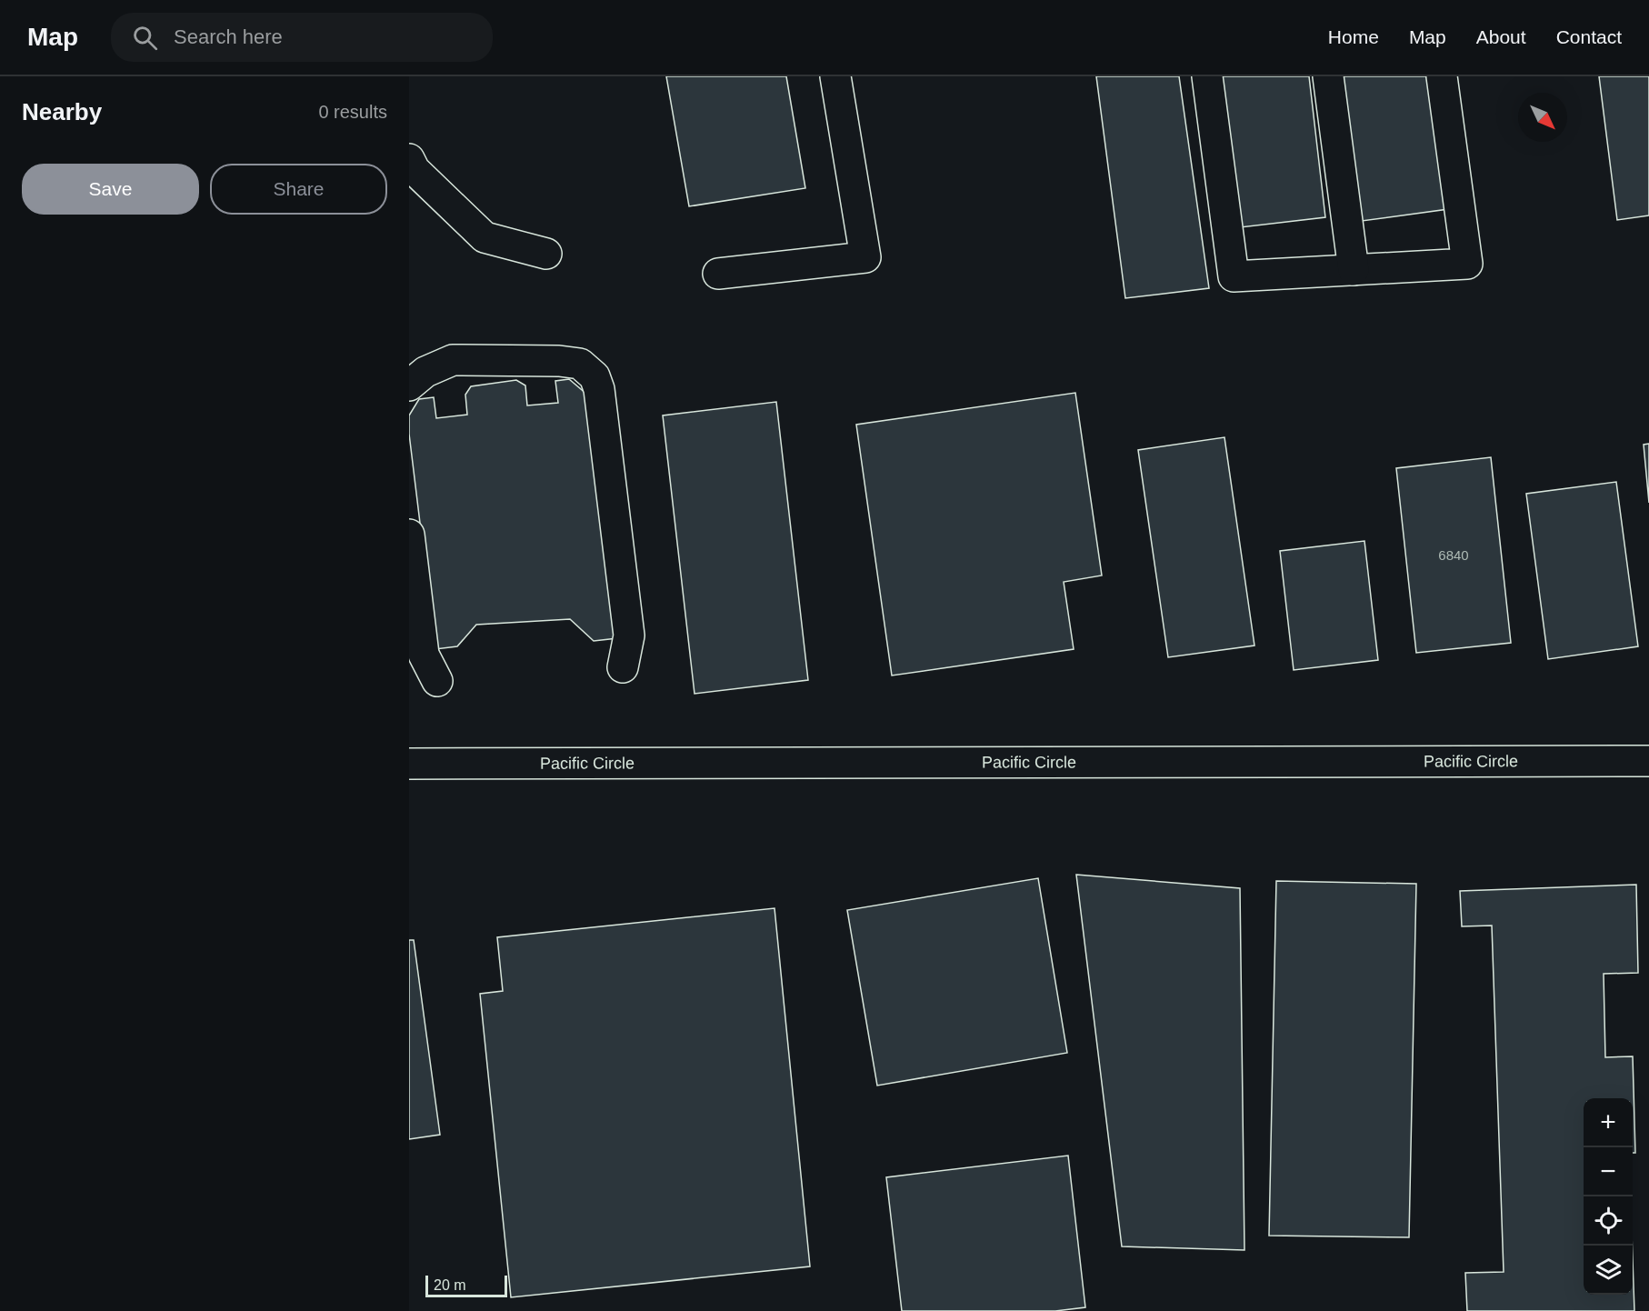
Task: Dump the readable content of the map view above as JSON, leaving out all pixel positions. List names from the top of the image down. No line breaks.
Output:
{"streets":{"street":["Pacific Circle"]},"house_numbers":["6840"],"scale_bar":"20 m","north":"bottom right","page":{"header":"Map","search":"Search here","nav":["Home","Map","About","Contact"],"heading":["Nearby","0 results"],"buttons":["Save","Share"],"map_buttons":["+","−"],"scale":"20 m"}}
